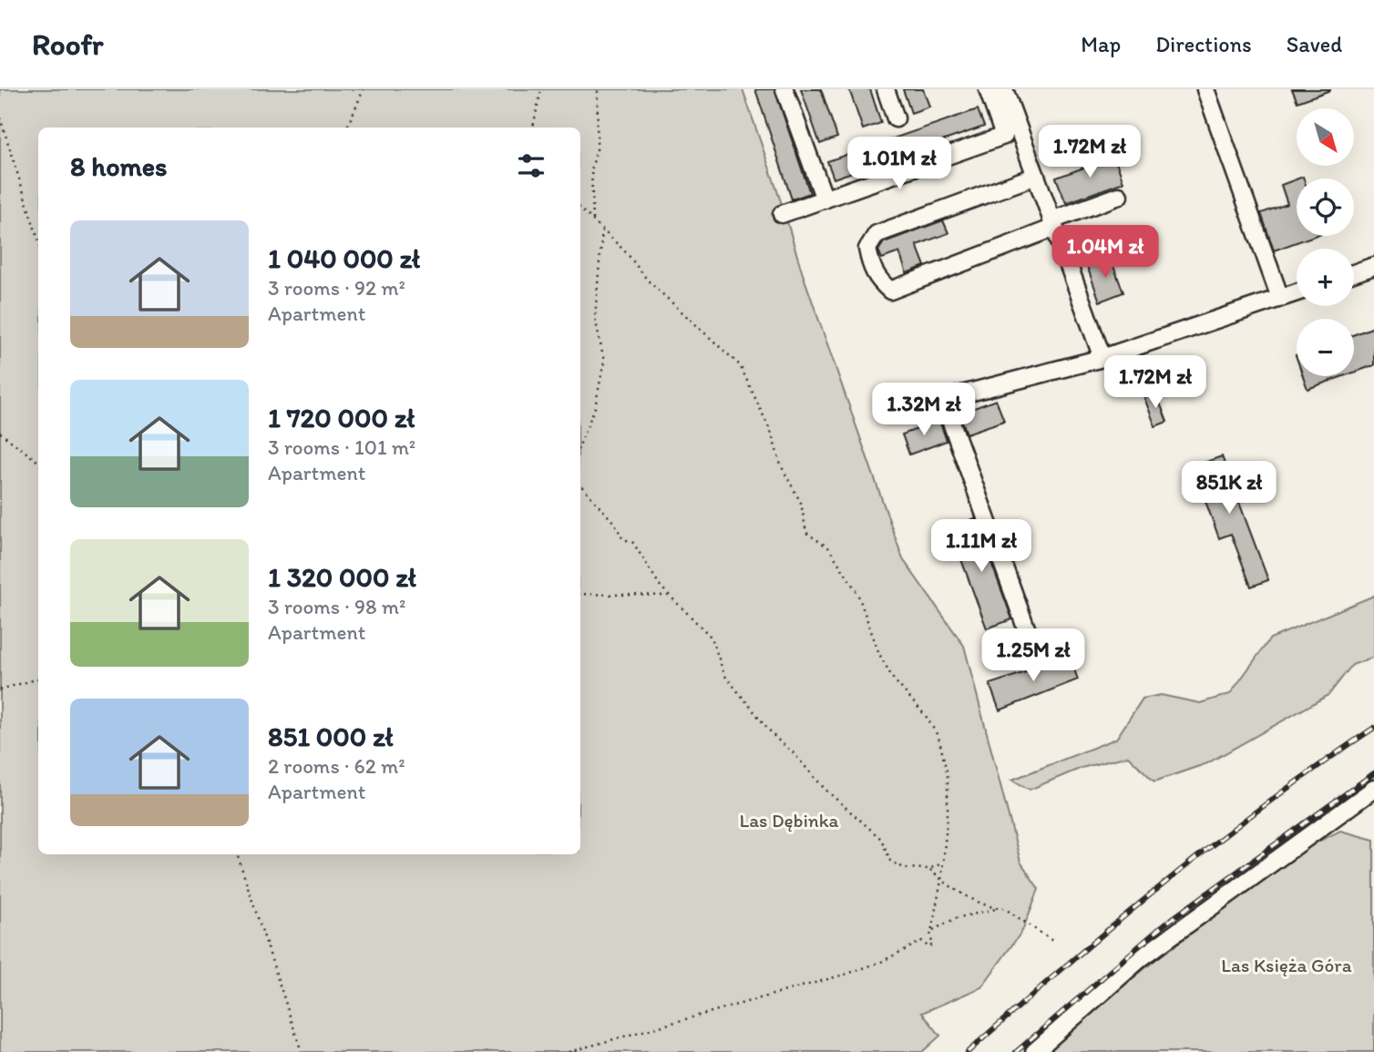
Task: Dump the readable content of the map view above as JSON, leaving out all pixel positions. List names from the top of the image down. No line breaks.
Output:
{"parks":["Las Dębinka","Las Księża Góra"],"north":"bottom right","page":{"header":"Roofr","nav":["Map","Directions","Saved"],"map_buttons":["+","−"],"price":["1.72M zł","1.01M zł","1.04M zł","1.72M zł","1.32M zł","851K zł","1.11M zł","1.25M zł"],"heading":"8 homes","list":[{"name":"1 040 000 zł","note":"3 rooms · 92 m² · Apartment"},{"name":"1 720 000 zł","note":"3 rooms · 101 m² · Apartment"},{"name":"1 320 000 zł","note":"3 rooms · 98 m² · Apartment"},{"name":"851 000 zł","note":"2 rooms · 62 m² · Apartment"}]}}
